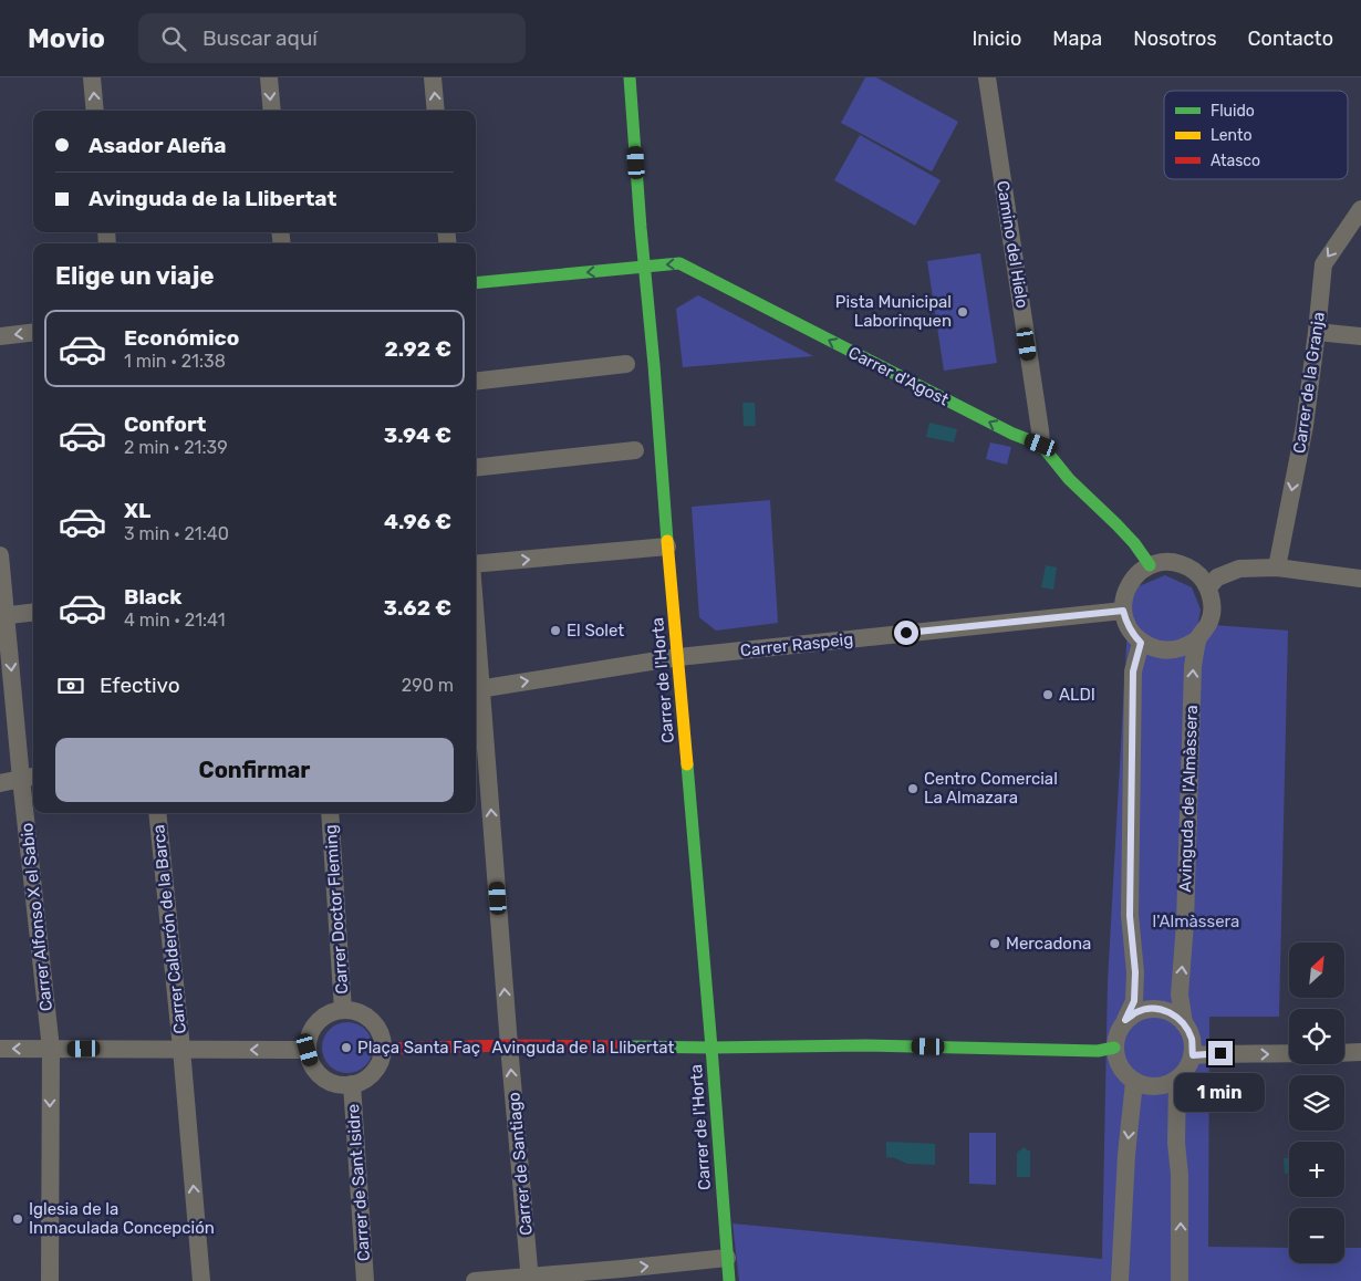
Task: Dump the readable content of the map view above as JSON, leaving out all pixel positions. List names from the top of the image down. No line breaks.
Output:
{"streets":{"street":["Camino del Hielo","Carrer d'Agost","Carrer de la Granja","Carrer Raspeig","Carrer de l'Horta","Avinguda de l'Almàssera","Carrer Doctor Fleming","Carrer Alfonso X el Sabio","Carrer Calderón de la Barca","Avinguda de la Llibertat","Carrer de Santiago","Carrer de Sant Isidre"]},"crossings":[["Camino del Hielo","Carrer d'Agost"],["Carrer d'Agost","Carrer de l'Horta"],["Carrer Raspeig","Carrer de l'Horta"],["Carrer Raspeig","Avinguda de l'Almàssera"],["Carrer Raspeig","Carrer de Santiago"],["Carrer de l'Horta","Avinguda de la Llibertat"],["Avinguda de l'Almàssera","Avinguda de la Llibertat"],["Carrer Doctor Fleming","Avinguda de la Llibertat"],["Carrer Doctor Fleming","Carrer de Sant Isidre"],["Avinguda de la Llibertat","Carrer de Santiago"],["Avinguda de la Llibertat","Carrer de Sant Isidre"]],"one_way":["Carrer d'Agost","Carrer de la Granja","Carrer Alfonso X el Sabio","Carrer Calderón de la Barca","Carrer de Santiago"],"parks":["l'Almàssera"],"places":["Pista Municipal Laborinquen","El Solet","ALDI","Centro Comercial La Almazara","Mercadona","Plaça Santa Faç","Iglesia de la Inmaculada Concepción"],"legend":["Fluido","Lento","Atasco"],"north":"top right","page":{"header":"Movio","search":"Buscar aquí","nav":["Inicio","Mapa","Nosotros","Contacto"],"banner":["Asador Aleña","Avinguda de la Llibertat"],"heading":"Elige un viaje","list":[{"name":"Económico","note":"1 min · 21:38","value":"2.92 €"},{"name":"Confort","note":"2 min · 21:39","value":"3.94 €"},{"name":"XL","note":"3 min · 21:40","value":"4.96 €"},{"name":"Black","note":"4 min · 21:41","value":"3.62 €"}],"pay":["Efectivo","290 m"],"buttons":"Confirmar","map_buttons":["+","−"],"bubble":"1 min"}}
